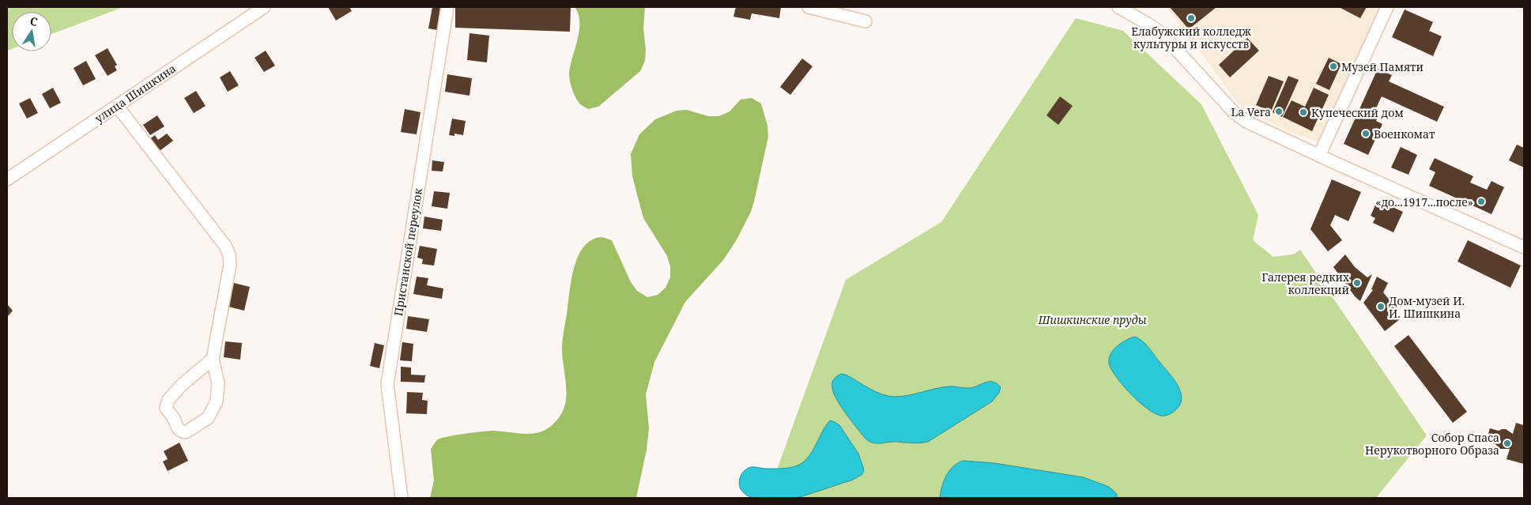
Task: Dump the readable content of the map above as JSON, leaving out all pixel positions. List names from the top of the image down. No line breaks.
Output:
{"streets":{"street":["улица Шишкина","Пристанской переулок"]},"parks":["Шишкинские пруды"],"places":["Елабужский колледж культуры и искусств","Музей Памяти","La Vera","Купеческий дом","Военкомат","«до...1917...после»","Галерея редких коллекций","Дом-музей И. И. Шишкина","Собор Спаса Нерукотворного Образа"],"north":"top"}
